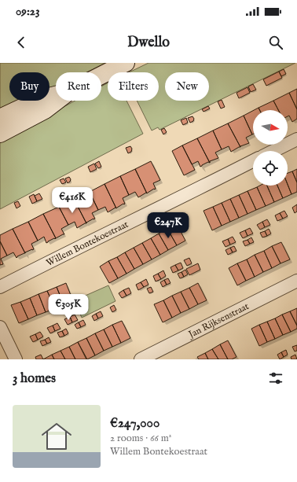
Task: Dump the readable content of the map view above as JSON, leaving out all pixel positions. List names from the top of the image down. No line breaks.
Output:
{"streets":{"street":["Willem Bontekoestraat","Jan Rijksenstraat"]},"north":"right","page":{"status":"09:23","header":"Dwello","chip":["Buy","Rent","Filters","New"],"price":["€416K","€247K","€305K"],"heading":"3 homes","list":[{"name":"€247,000","note":"2 rooms · 66 m² · Willem Bontekoestraat"}]}}
